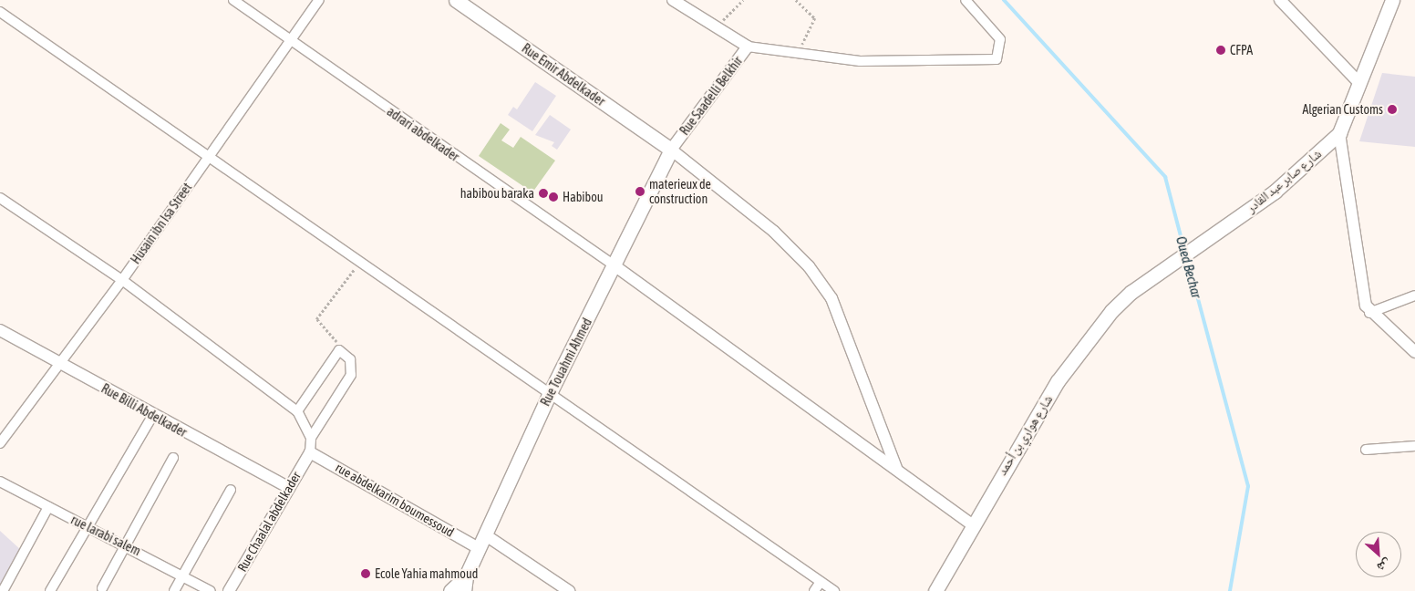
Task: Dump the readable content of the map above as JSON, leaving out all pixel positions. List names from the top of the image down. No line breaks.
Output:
{"streets":{"main road":["Rue Emir Abdelkader","شارع صابر عبد القادر","Rue Touahmi Ahmed","شارع هواري بن أحمد"],"street":["Rue Saadelli Belkhir","adrari abdelkader","Husain ibn Isa Street","Rue Billi Abdelkader","rue abdelkarim boumessoud","Rue Chaalal abdelkader","rue larabi salem"]},"crossings":[["Rue Emir Abdelkader","Rue Saadelli Belkhir"],["Rue Emir Abdelkader","Rue Touahmi Ahmed"],["Rue Saadelli Belkhir","Rue Touahmi Ahmed"],["adrari abdelkader","Husain ibn Isa Street"],["adrari abdelkader","Rue Touahmi Ahmed"],["شارع صابر عبد القادر","شارع هواري بن أحمد"],["Husain ibn Isa Street","Rue Billi Abdelkader"],["Rue Touahmi Ahmed","rue abdelkarim boumessoud"],["Rue Billi Abdelkader","Rue Chaalal abdelkader"],["rue abdelkarim boumessoud","Rue Chaalal abdelkader"]],"water":["Oued Bechar"],"places":["CFPA","Algerian Customs","materieux de construction","habibou baraka","Habibou","Ecole Yahia mahmoud"],"north":"bottom right"}
